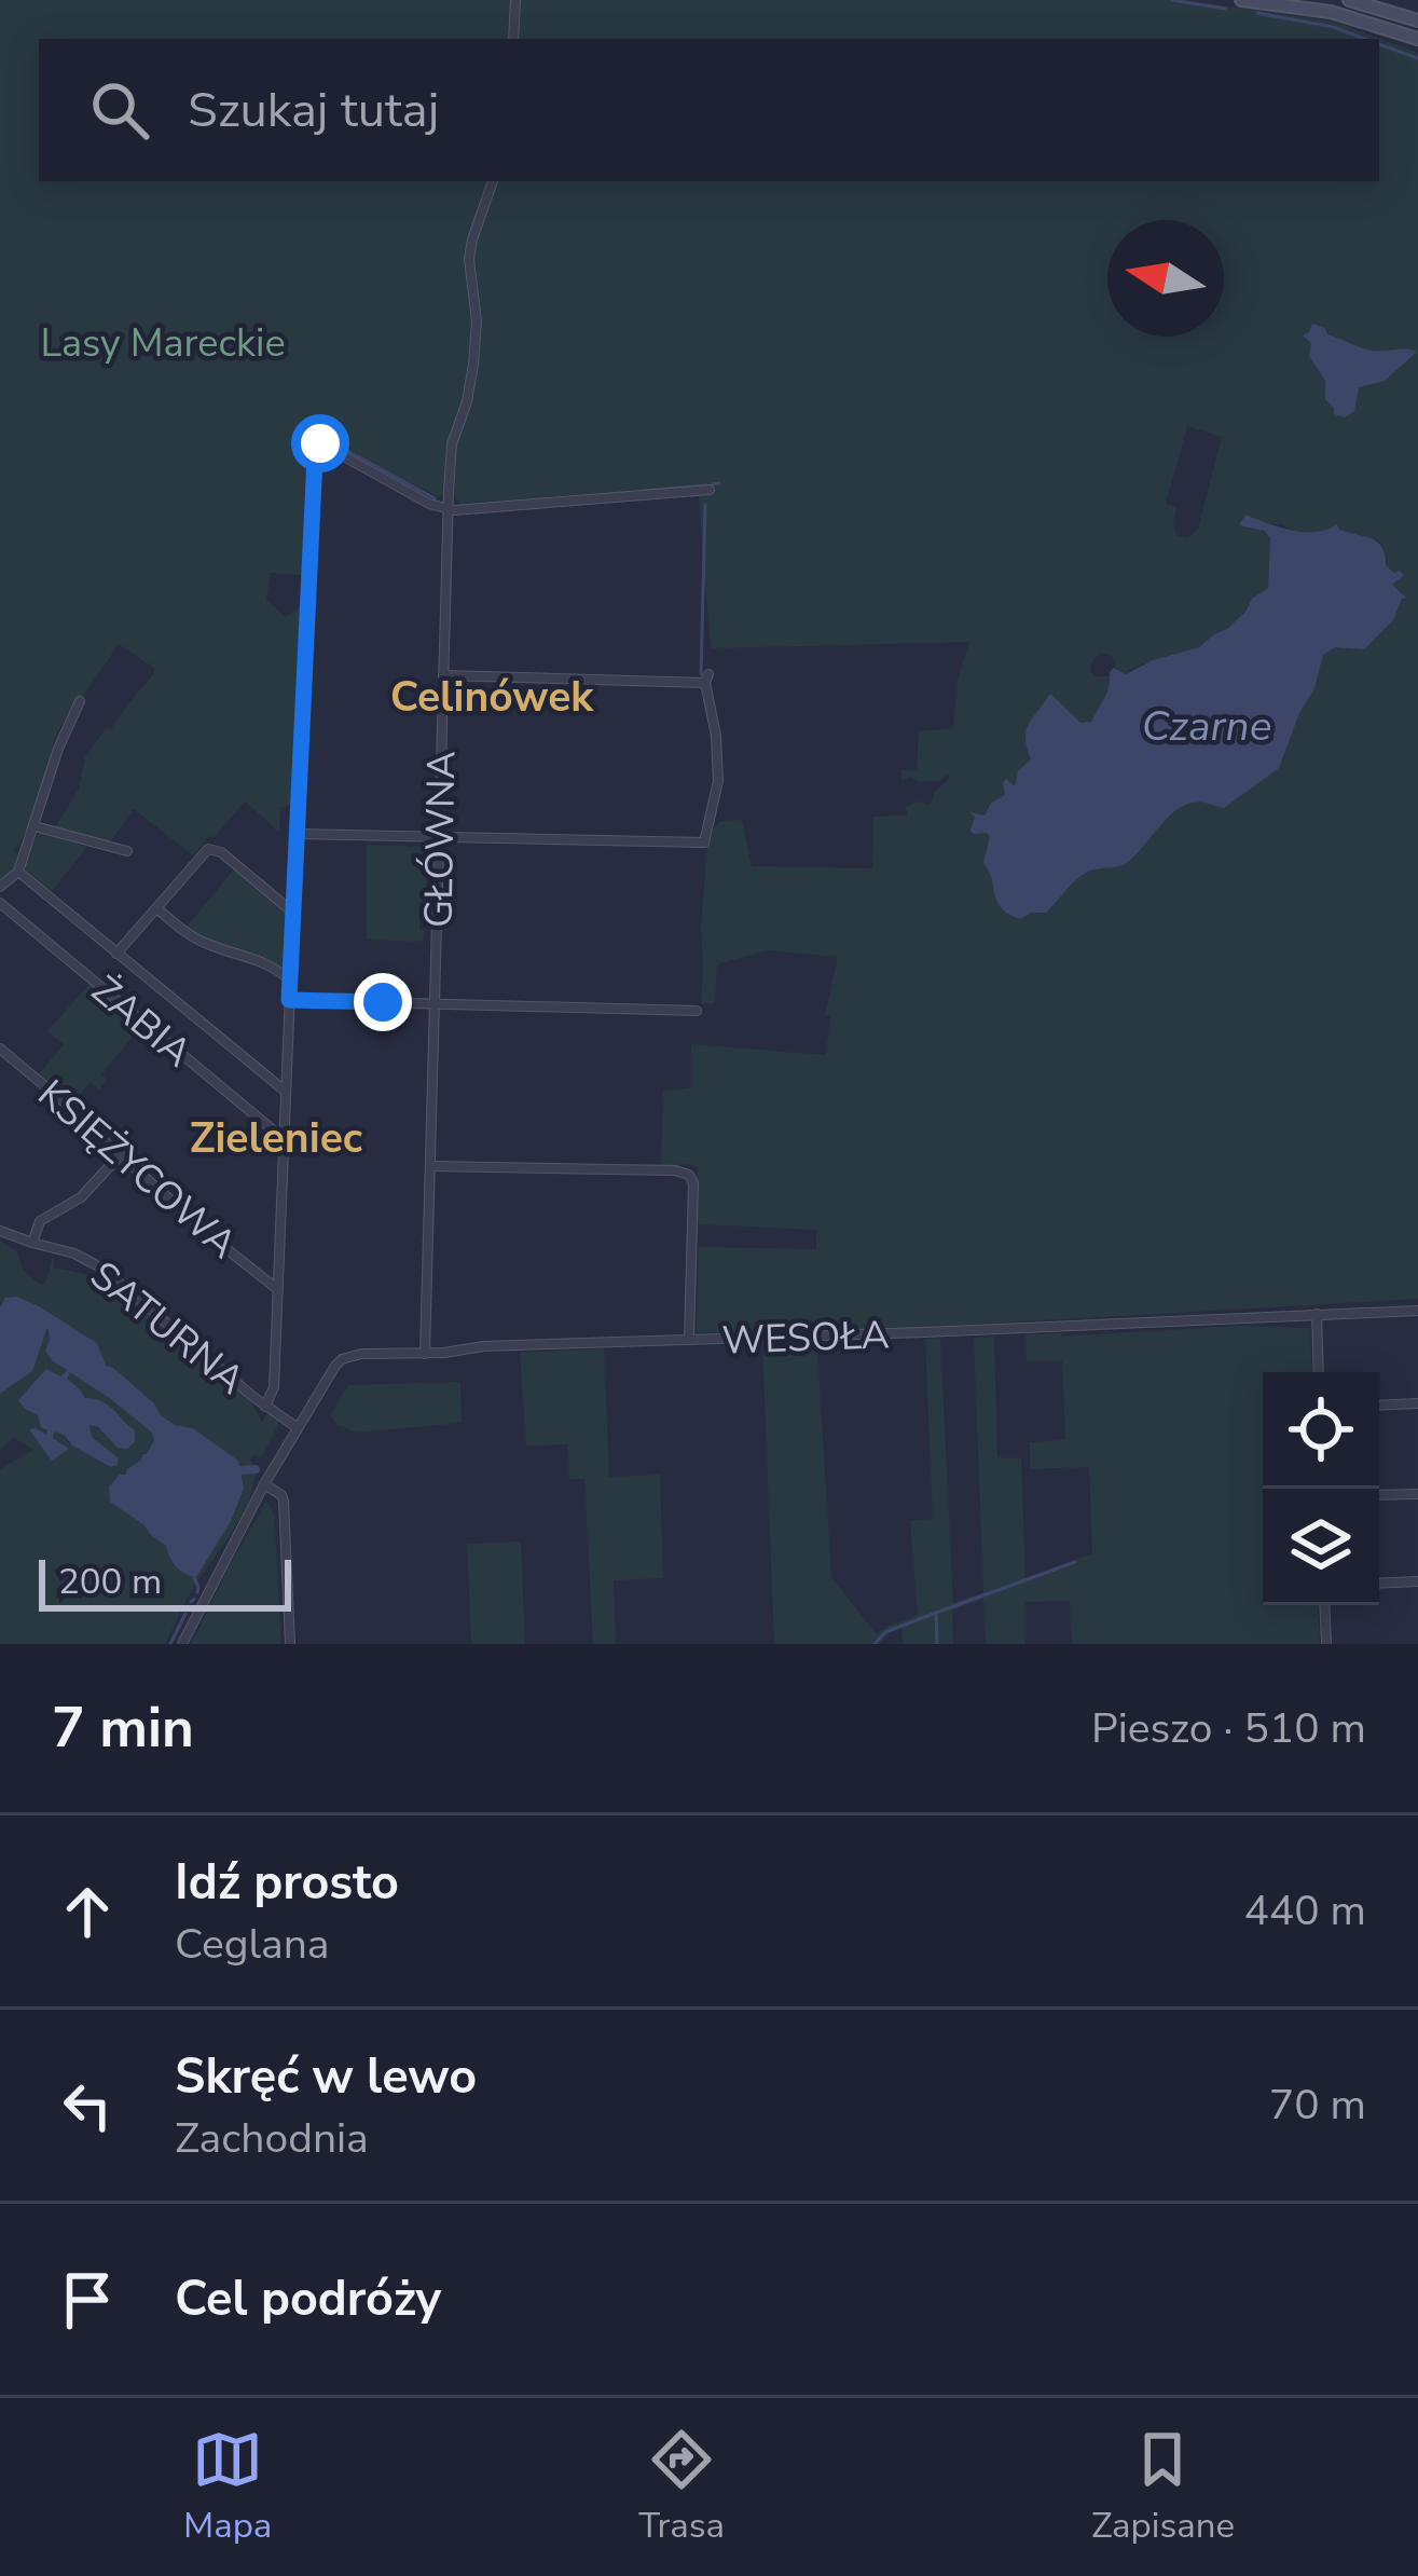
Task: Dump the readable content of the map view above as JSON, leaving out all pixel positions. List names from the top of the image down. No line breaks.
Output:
{"streets":{"street":["GŁÓWNA","ŻABIA","KSIĘŻYCOWA","SATURNA","WESOŁA"]},"crossings":[["GŁÓWNA","WESOŁA"],["SATURNA","WESOŁA"]],"districts":["Celinówek","Zieleniec"],"water":["Czarne"],"parks":["Lasy Mareckie"],"scale_bar":"200 m","north":"left","page":{"search":"Szukaj tutaj","scale":"200 m","heading":["7 min","Pieszo · 510 m"],"list":[["Idź prosto","Ceglana","440 m"],["Skręć w lewo","Zachodnia","70 m"],"Cel podróży"],"nav":["Mapa","Trasa","Zapisane"]}}
